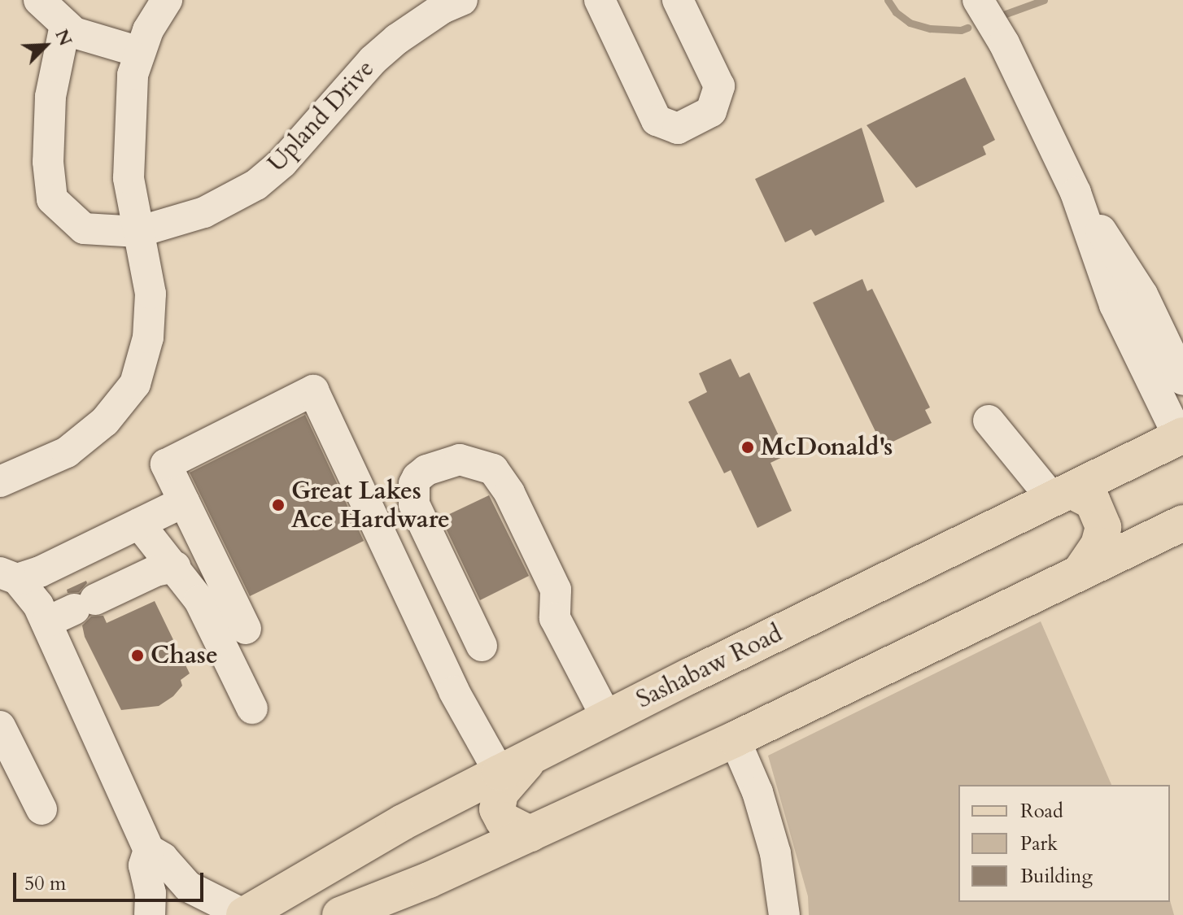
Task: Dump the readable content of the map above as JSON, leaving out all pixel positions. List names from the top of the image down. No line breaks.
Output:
{"streets":{"main road":["Sashabaw Road"],"street":["Upland Drive"]},"places":["McDonald's","Great Lakes Ace Hardware","Chase"],"legend":["Road","Park","Building"],"scale_bar":"50 m","north":"top right"}
